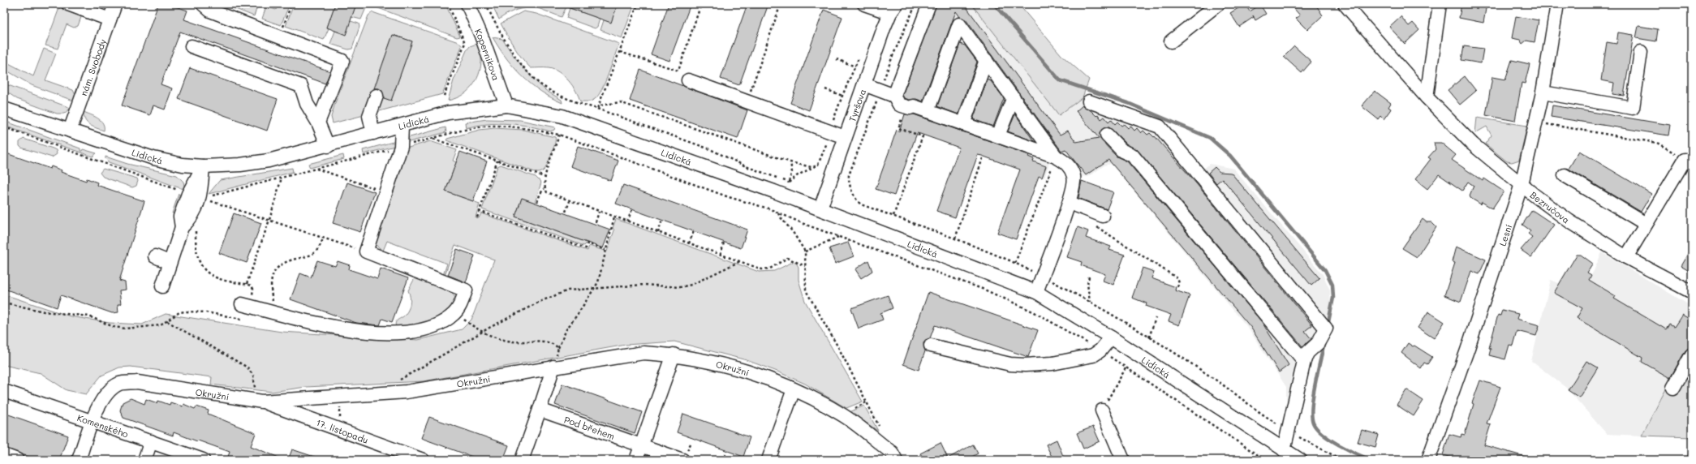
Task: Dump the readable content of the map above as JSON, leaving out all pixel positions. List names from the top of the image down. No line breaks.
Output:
{"streets":{"street":["Kopernikova","nám. Svobody","Tyršova","Lidická","Bezručova","Lesní","Okružní","Komenského","Pod břehem","17. listopadu"]},"crossings":[["Kopernikova","Lidická"],["nám. Svobody","Lidická"],["Tyršova","Lidická"],["Bezručova","Lesní"],["Okružní","Komenského"],["Okružní","17. listopadu"]]}
